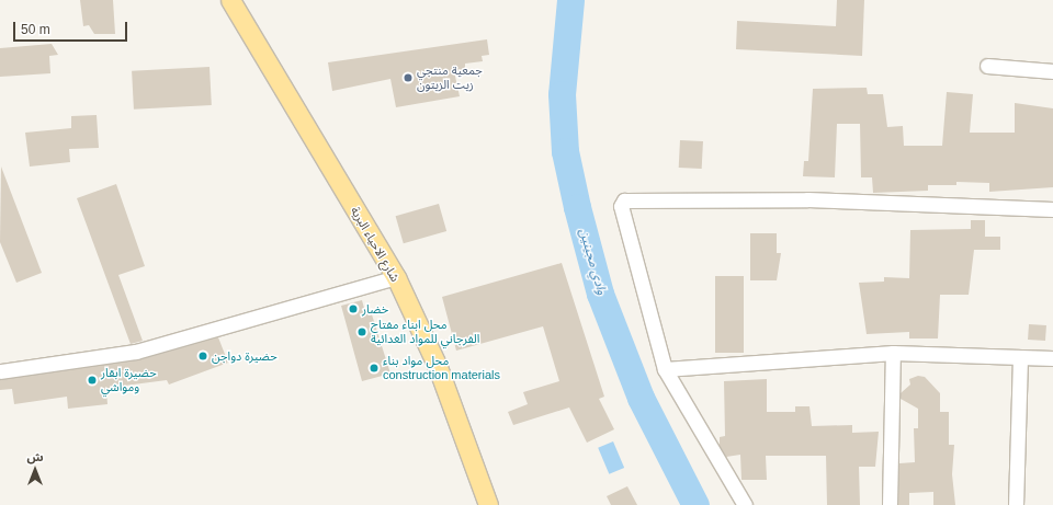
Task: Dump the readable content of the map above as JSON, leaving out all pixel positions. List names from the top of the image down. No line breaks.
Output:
{"streets":{"main road":["شارع الاحياء البرية"]},"water":["وادي مجينين"],"places":["جمعية منتجي زيت الزيتون","خضار","محل ابناء مفتاح الفرجاني للمواد الغدائية","حضيرة دواجن","محل مواد بناء construction materials","حضيرة ابقار ومواشي"],"scale_bar":"50 m","north":"top"}
